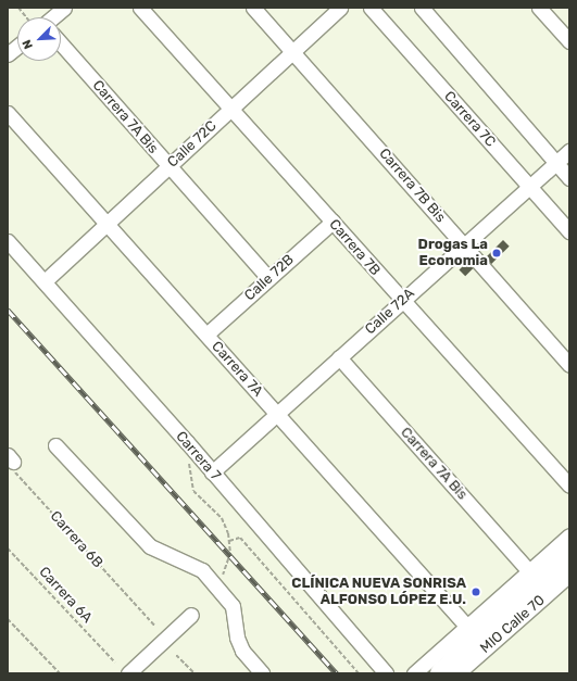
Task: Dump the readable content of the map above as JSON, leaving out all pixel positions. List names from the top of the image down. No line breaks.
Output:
{"streets":{"street":["Carrera 7A Bis","Carrera 7C","Calle 72C","Carrera 7B Bis","Carrera 7B","Calle 72B","Calle 72A","Carrera 7A","Carrera 7","MIO Calle 70"],"path":["Carrera 6B","Carrera 6A"]},"crossings":[["Carrera 7A Bis","Calle 72C"],["Carrera 7A Bis","Calle 72B"],["Carrera 7A Bis","Calle 72A"],["Carrera 7C","Calle 72A"],["Calle 72C","Carrera 7B Bis"],["Calle 72C","Carrera 7B"],["Calle 72C","Carrera 7A"],["Calle 72C","Carrera 7"],["Carrera 7B Bis","Calle 72A"],["Carrera 7B","Calle 72B"],["Carrera 7B","Calle 72A"],["Calle 72B","Carrera 7A"],["Calle 72A","Carrera 7A"],["Calle 72A","Carrera 7"]],"places":["Drogas La Economia","CLÍNICA NUEVA SONRISA ALFONSO LÓPEZ E.U."],"north":"bottom left"}
